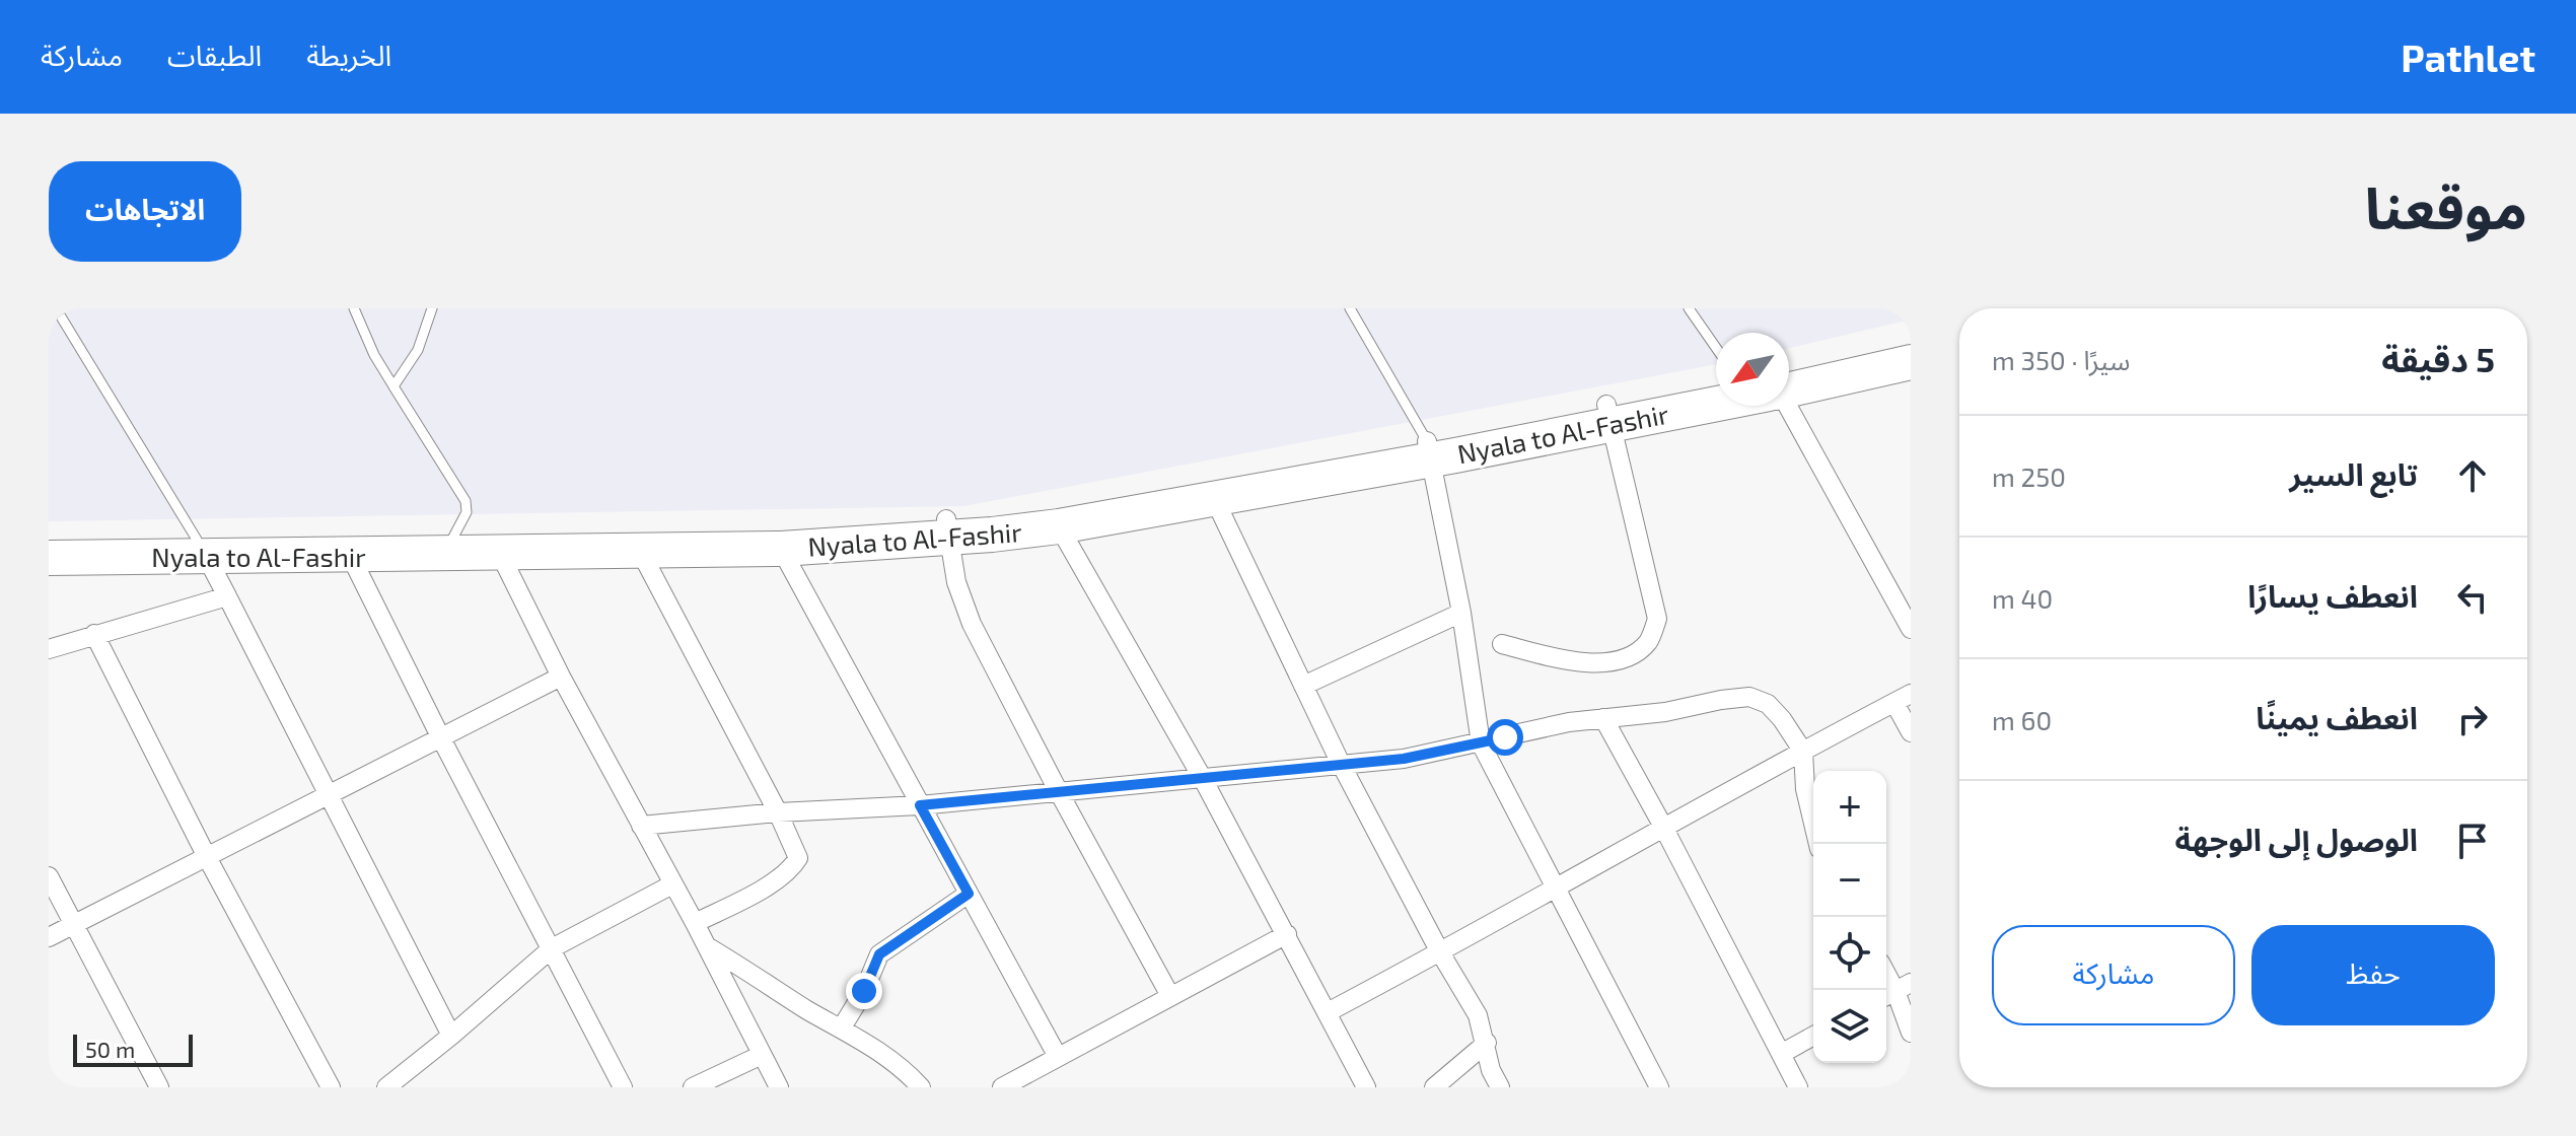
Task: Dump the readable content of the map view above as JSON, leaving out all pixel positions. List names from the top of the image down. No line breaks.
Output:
{"streets":{"highway":["Nyala to Al-Fashir"]},"scale_bar":"50 m","north":"bottom left","page":{"header":"Pathlet","nav":["الخريطة","الطبقات","مشاركة"],"title":"موقعنا","buttons":["الاتجاهات",["حفظ","مشاركة"]],"heading":["5 دقيقة","سيرًا · 350 m"],"list":[["تابع السير","250 m"],["انعطف يسارًا","40 m"],["انعطف يمينًا","60 m"],"الوصول إلى الوجهة"],"map_buttons":["+","−"],"scale":"50 m"}}
